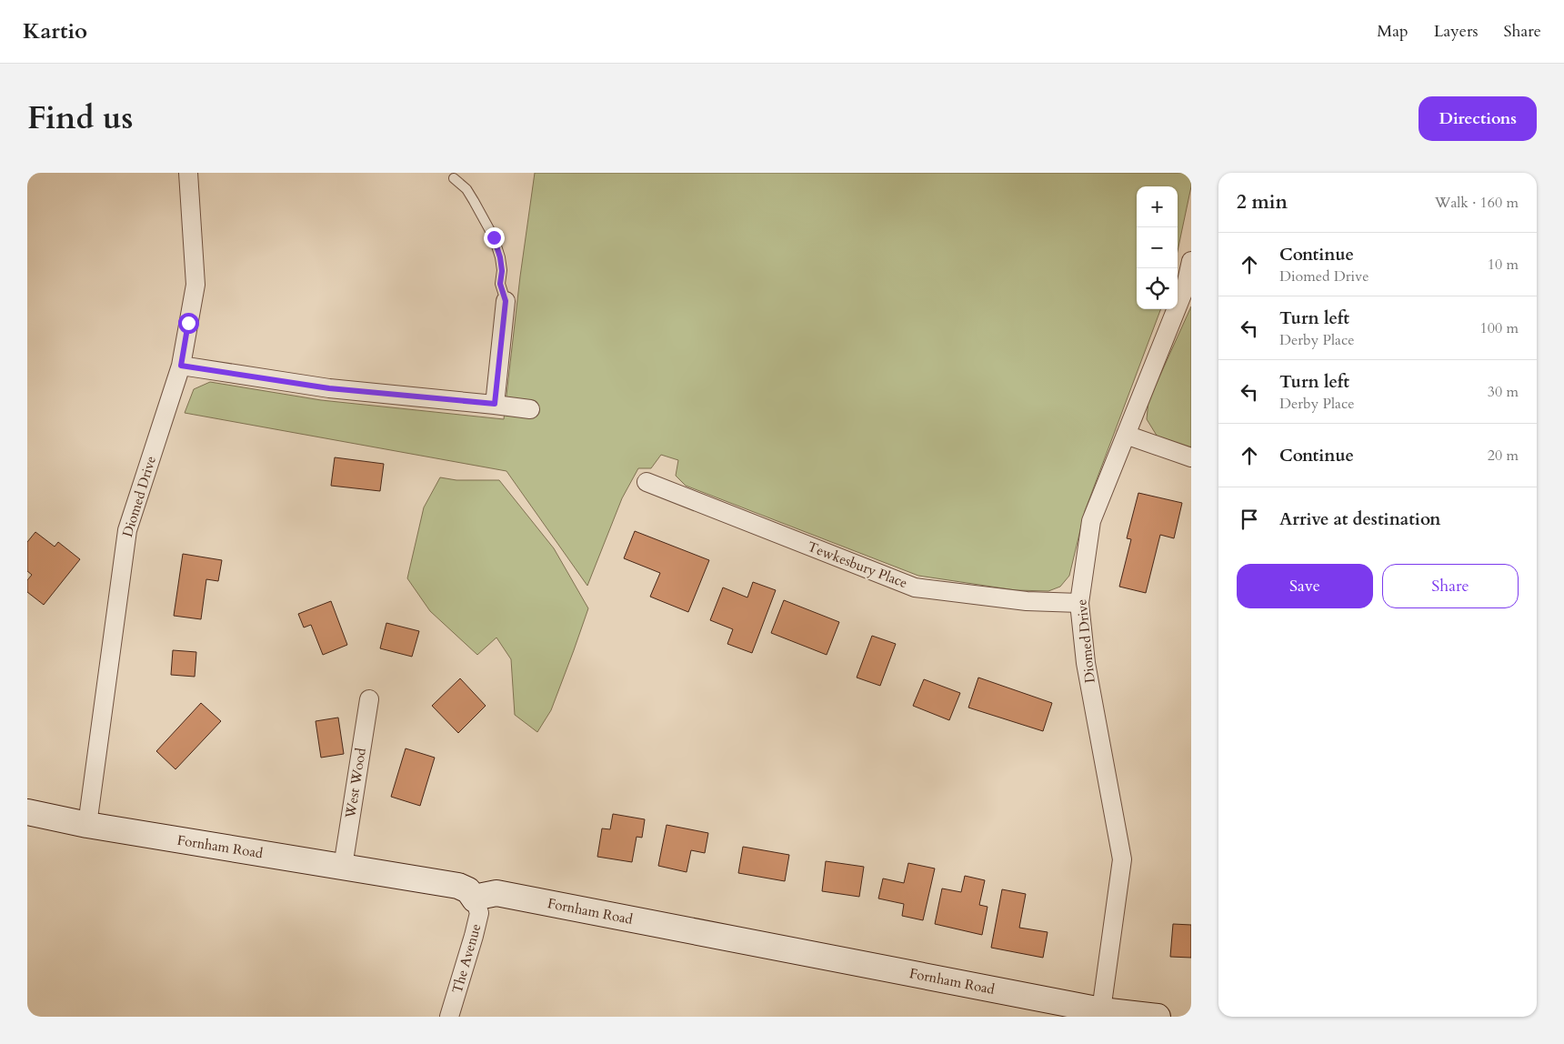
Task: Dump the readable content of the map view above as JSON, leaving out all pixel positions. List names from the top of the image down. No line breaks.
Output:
{"streets":{"street":["Diomed Drive","Tewkesbury Place","West Wood","Fornham Road","The Avenue"]},"crossings":[["Diomed Drive","Tewkesbury Place"],["Diomed Drive","Fornham Road"],["West Wood","Fornham Road"],["Fornham Road","The Avenue"]],"page":{"header":"Kartio","nav":["Map","Layers","Share"],"title":"Find us","buttons":["Directions",["Save","Share"]],"heading":["2 min","Walk · 160 m"],"map_buttons":["+","−"],"list":[["Continue","Diomed Drive","10 m"],["Turn left","Derby Place","100 m"],["Turn left","Derby Place","30 m"],["Continue","20 m"],"Arrive at destination"]}}
